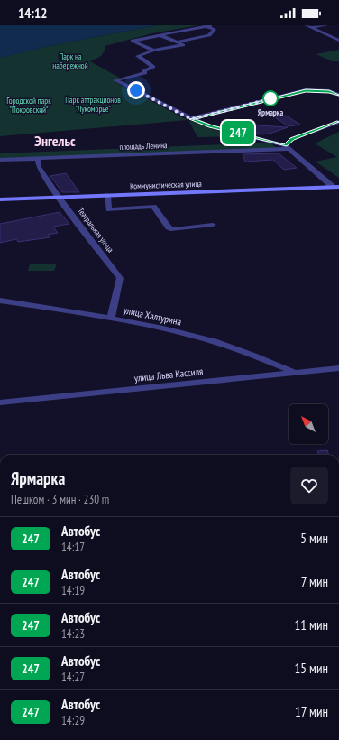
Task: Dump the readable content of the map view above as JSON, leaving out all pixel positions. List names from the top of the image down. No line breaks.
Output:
{"streets":{"main road":["Коммунистическая улица"],"street":["площадь Ленина","Театральная улица","улица Халтурина","улица Льва Кассиля"]},"crossings":[["площадь Ленина","Театральная улица"],["Коммунистическая улица","Театральная улица"],["Театральная улица","улица Халтурина"],["улица Халтурина","улица Льва Кассиля"]],"districts":["Энгельс"],"parks":["Парк на набережной","Парк аттракционов \"Лукоморье\"","Городской парк \"Покровский\""],"places":["Ярмарка"],"lines":["bus line 247"],"north":"top left","page":{"status":"14:12","on_map":"247","heading":["Ярмарка","Пешком · 3 мин · 230 m"],"list":[{"mark":"247","name":"Автобус","note":"14:17","value":"5 мин"},{"mark":"247","name":"Автобус","note":"14:19","value":"7 мин"},{"mark":"247","name":"Автобус","note":"14:23","value":"11 мин"},{"mark":"247","name":"Автобус","note":"14:27","value":"15 мин"},{"mark":"247","name":"Автобус","note":"14:29","value":"17 мин"}]}}
